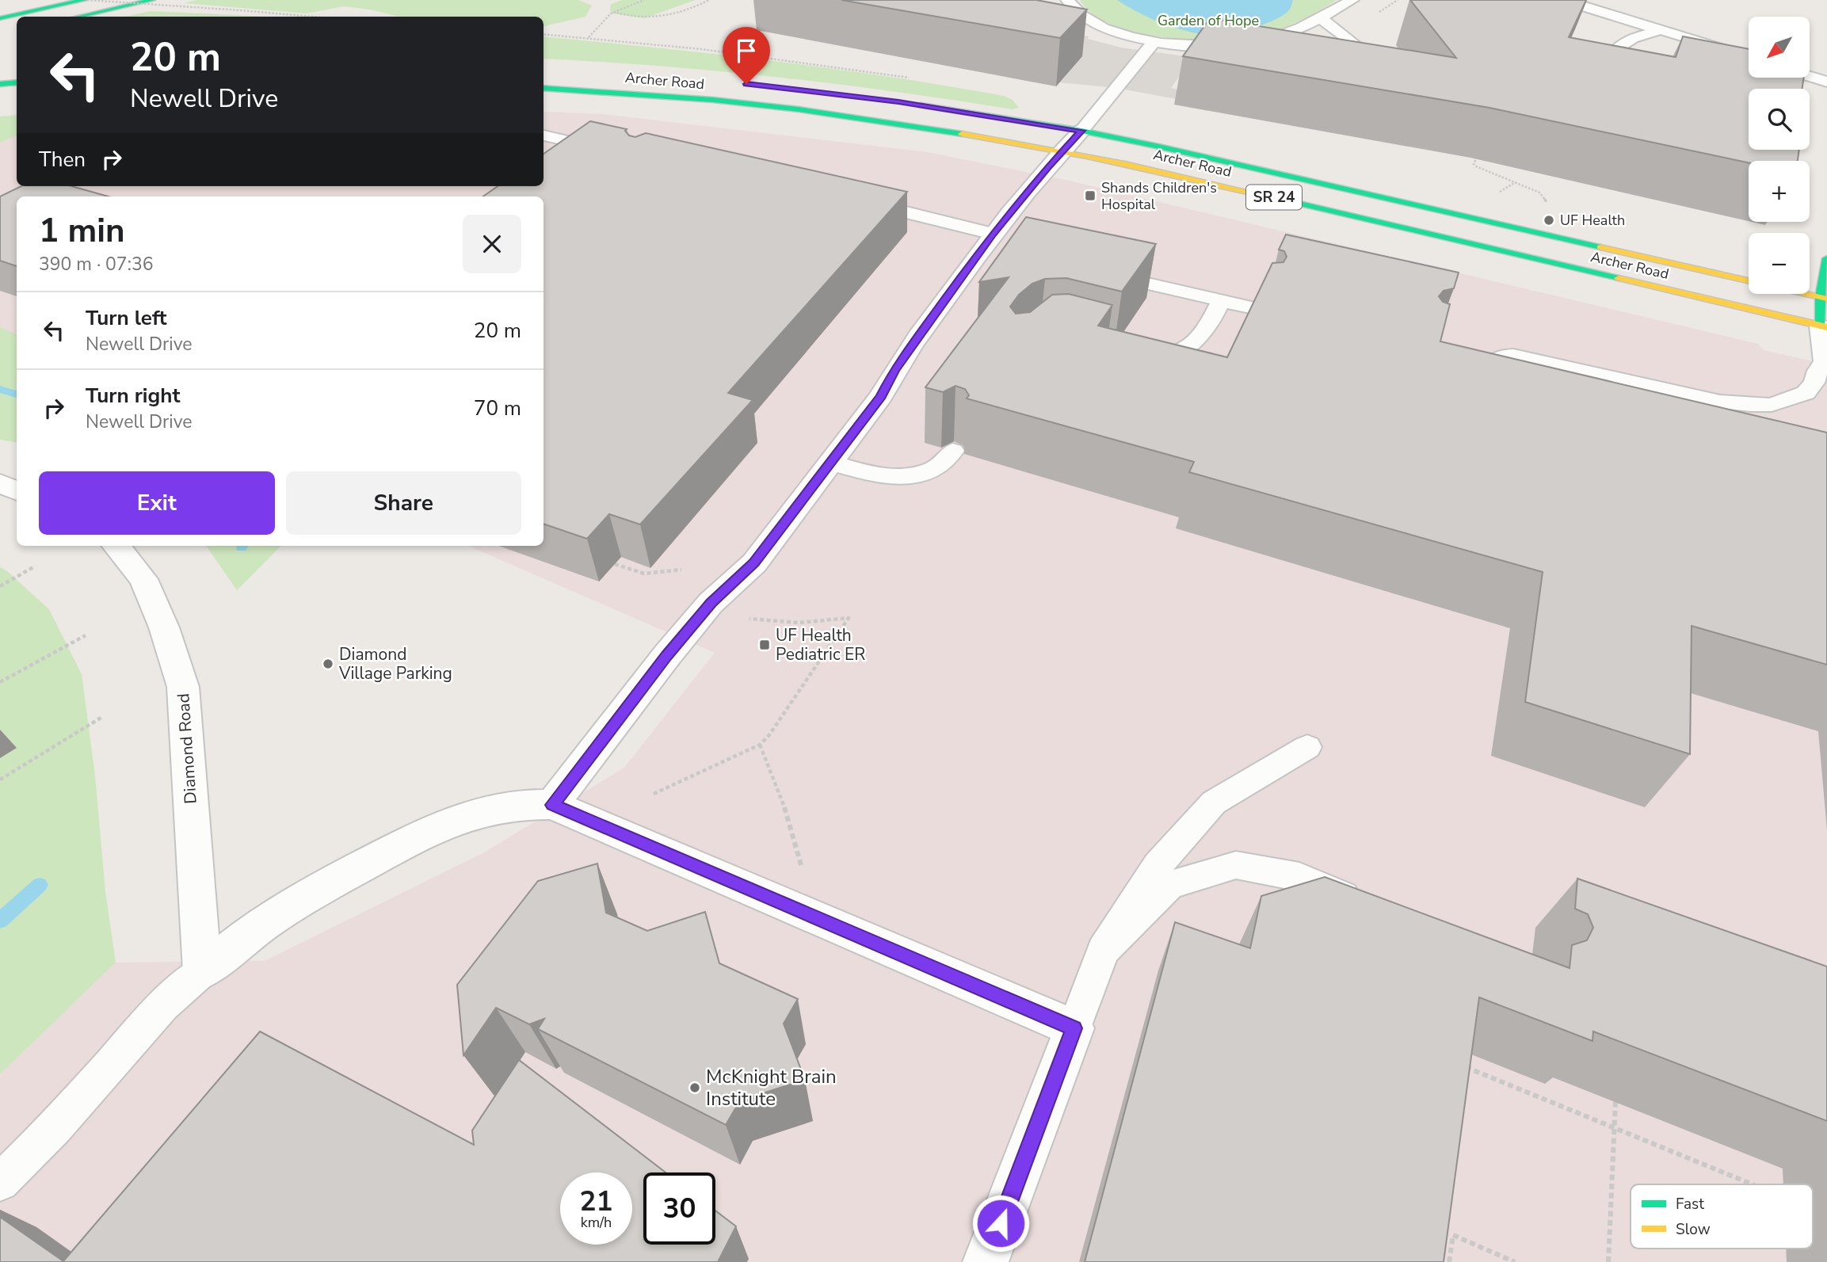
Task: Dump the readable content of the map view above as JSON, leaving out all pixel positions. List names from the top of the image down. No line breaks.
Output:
{"streets":{"main road":["Archer Road","SR 24"],"street":["Diamond Road"]},"parks":["Garden of Hope"],"places":{"transit":["Shands Children's Hospital","UF Health Pediatric ER"],"other":["UF Health","Diamond Village Parking","McKnight Brain Institute"]},"legend":["Fast","Slow"],"north":"bottom left","page":{"map_buttons":["+","−"],"turn":["20 m","Newell Drive"],"then":"Then","heading":["1 min","390 m · 07:36"],"list":[{"name":"Turn left","note":"Newell Drive","value":"20 m"},{"name":"Turn right","note":"Newell Drive","value":"70 m"}],"buttons":["Exit","Share"],"speed":"21 km/h","limit":"30"}}
